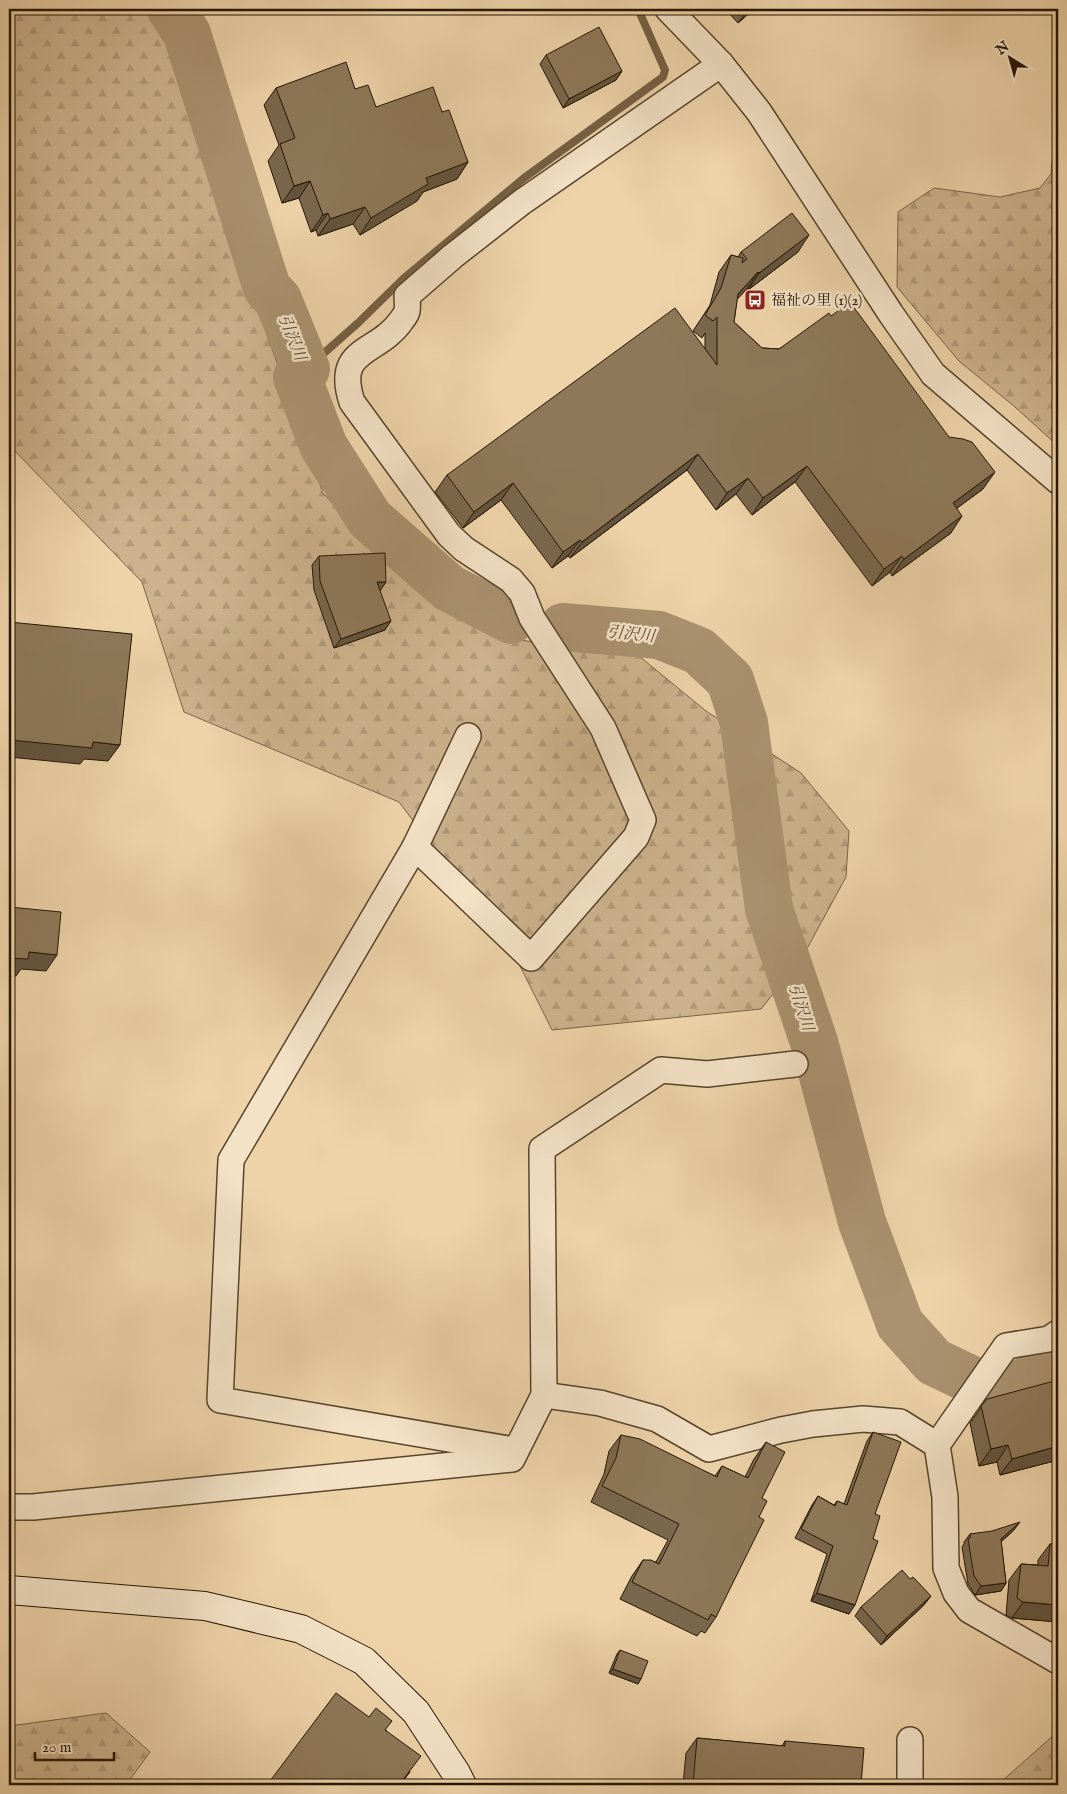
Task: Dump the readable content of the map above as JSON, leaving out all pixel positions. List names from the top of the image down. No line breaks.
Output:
{"water":["引沢川"],"places":{"bus stop":["福祉の里 (1)(2)"]},"scale_bar":"20 m","north":"top left"}
